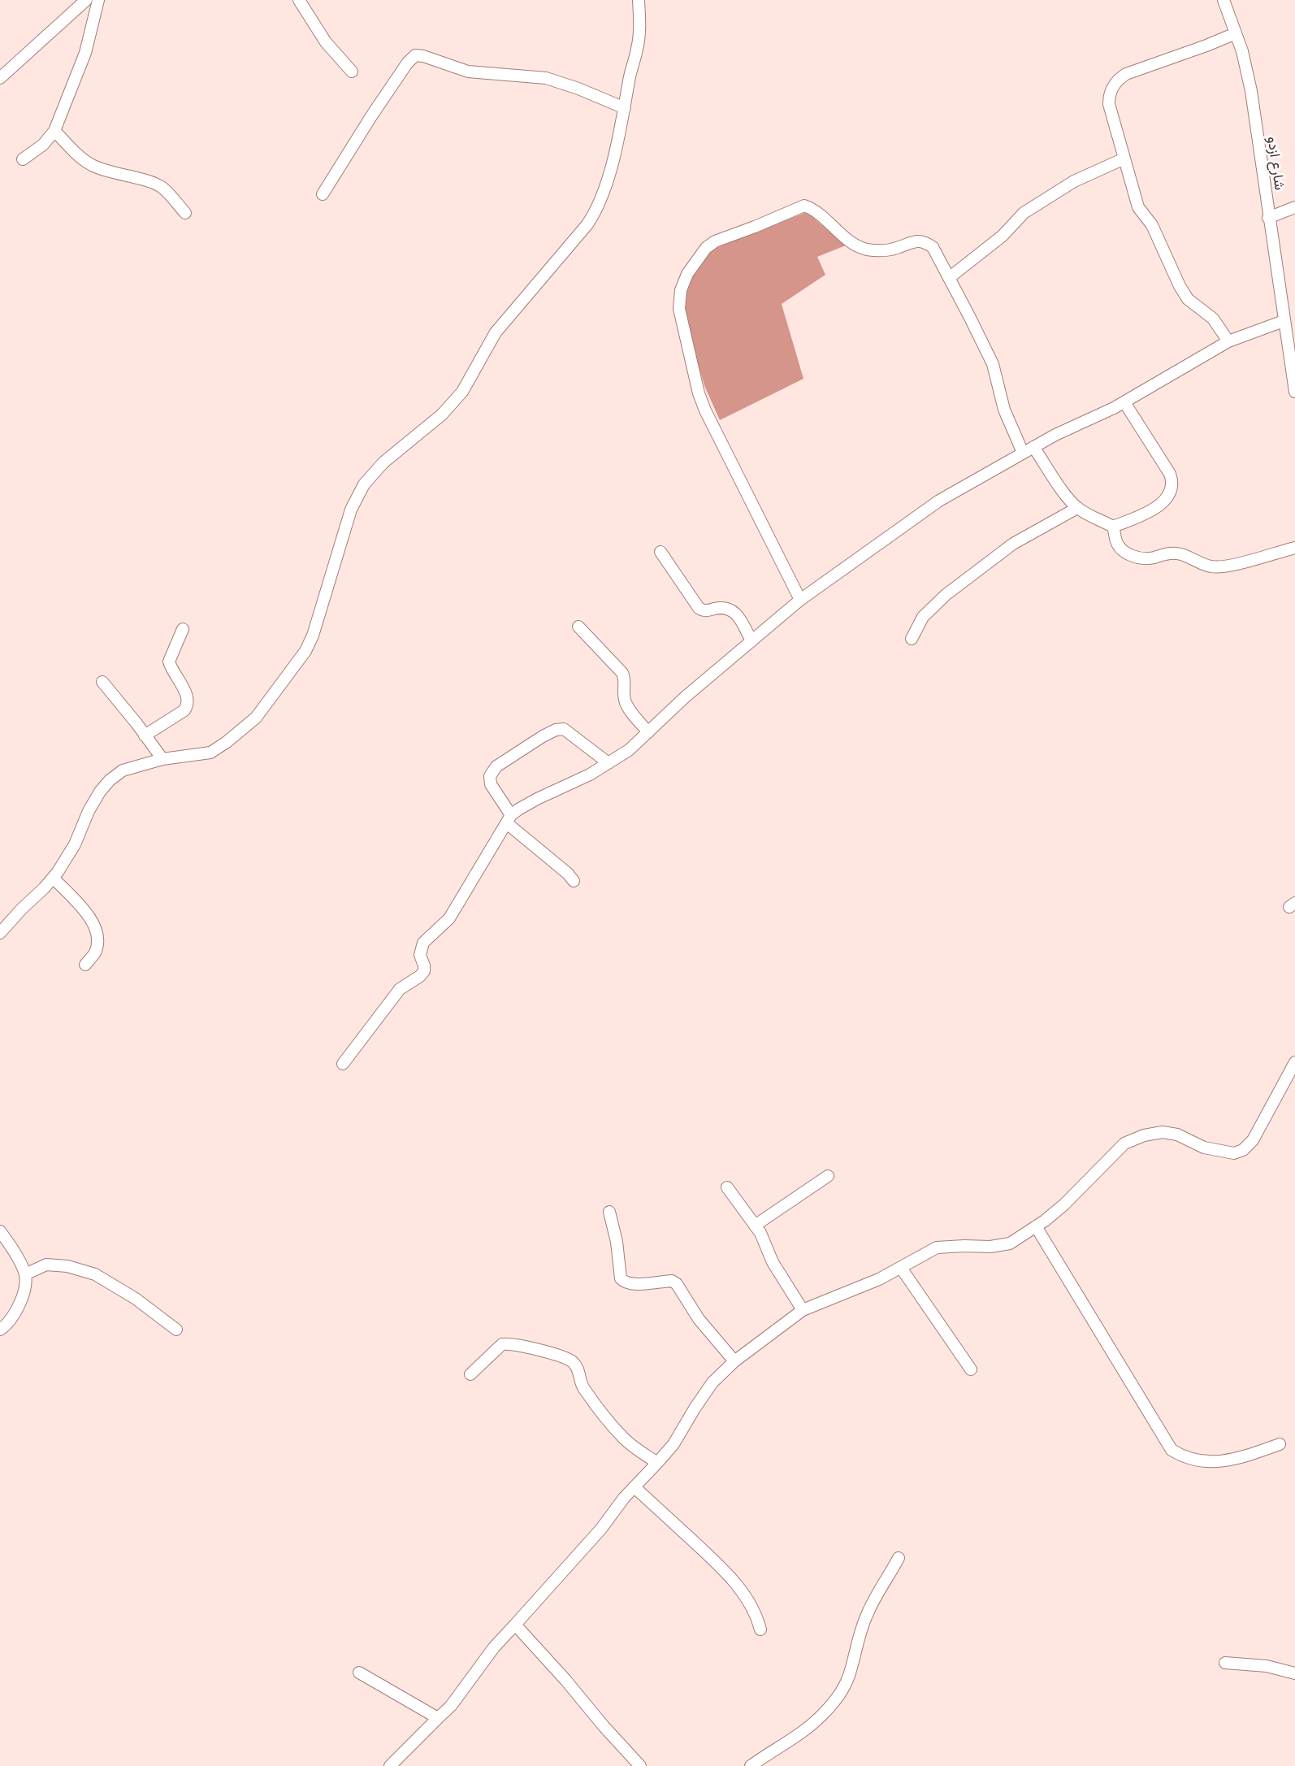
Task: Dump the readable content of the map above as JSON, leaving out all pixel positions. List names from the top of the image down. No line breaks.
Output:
{"streets":{"street":["شارع ازدو"]}}
